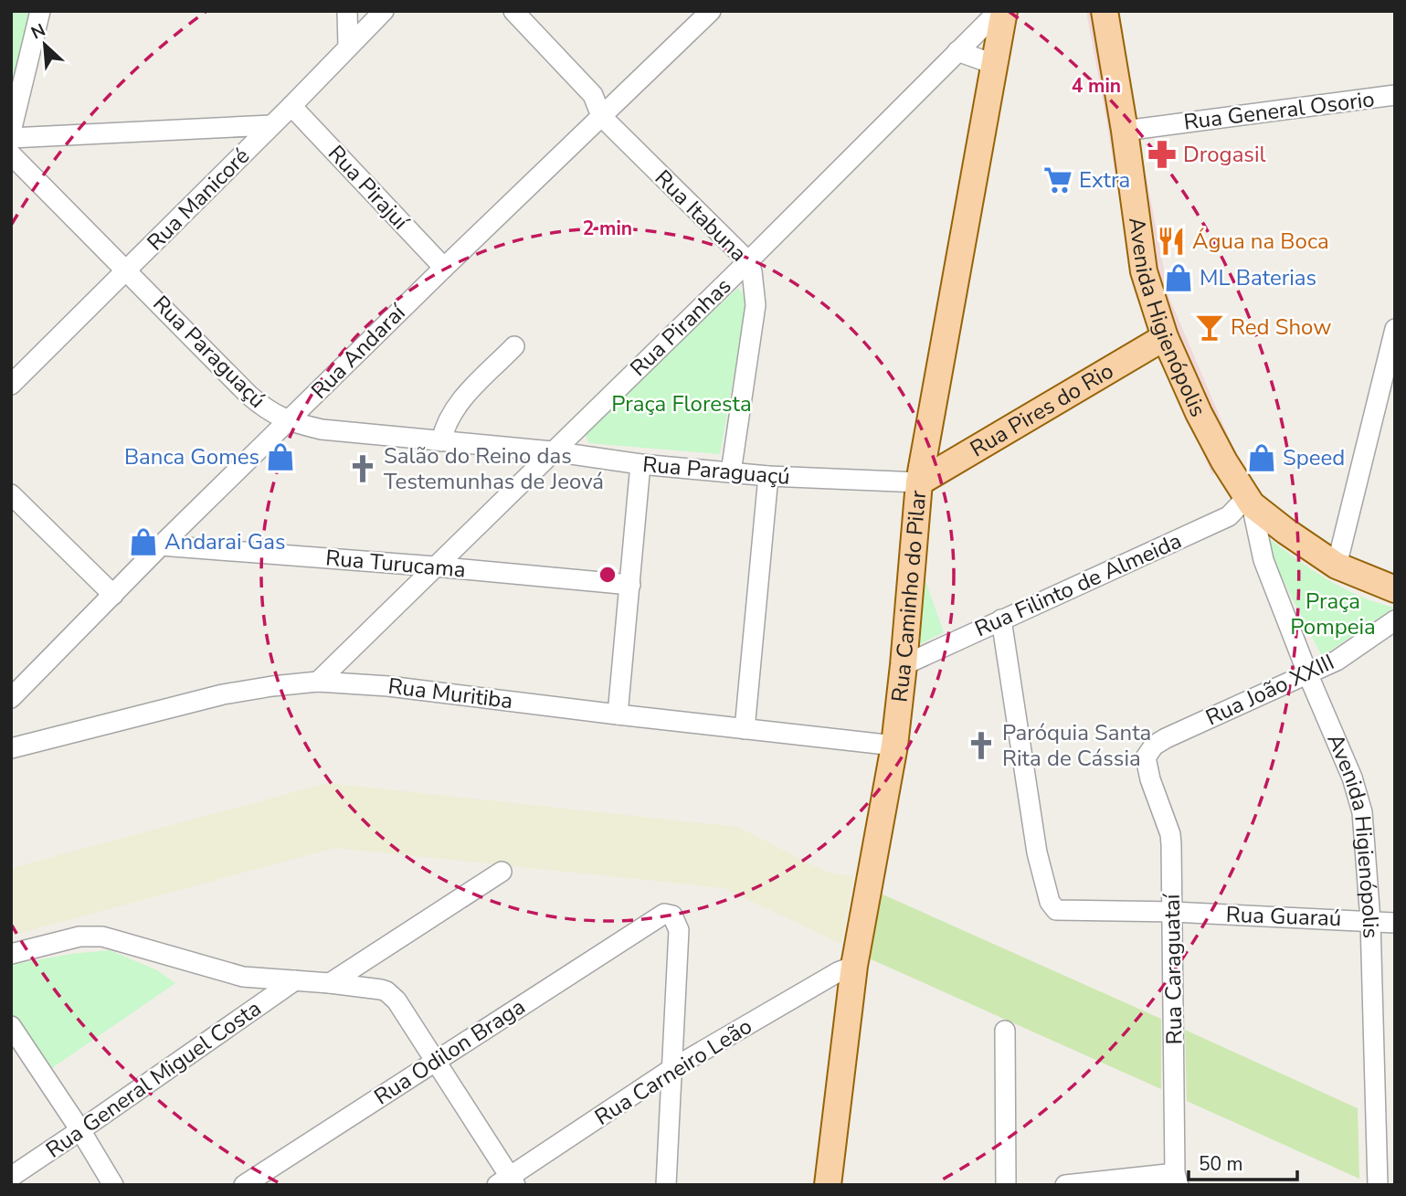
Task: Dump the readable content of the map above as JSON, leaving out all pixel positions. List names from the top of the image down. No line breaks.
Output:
{"streets":{"main road":["Avenida Higienópolis","Rua Pires do Rio","Rua Caminho do Pilar"],"street":["Rua General Osorio","Rua Pirajuí","Rua Manicoré","Rua Itabuna","Rua Piranhas","Rua Paraguaçú","Rua Andaraí","Rua Turucama","Rua Filinto de Almeida","Rua João XXIII","Rua Muritiba","Rua Guaraú","Rua Caraguataí","Rua Odilon Braga","Rua Carneiro Leão","Rua General Miguel Costa"]},"crossings":[["Rua General Osorio","Avenida Higienópolis"],["Rua Pirajuí","Rua Manicoré"],["Rua Pirajuí","Rua Andaraí"],["Rua Manicoré","Rua Paraguaçú"],["Rua Itabuna","Rua Piranhas"],["Rua Itabuna","Rua Paraguaçú"],["Rua Itabuna","Rua Andaraí"],["Avenida Higienópolis","Rua Pires do Rio"],["Avenida Higienópolis","Rua Filinto de Almeida"],["Avenida Higienópolis","Rua João XXIII"],["Avenida Higienópolis","Rua Guaraú"],["Rua Piranhas","Rua Paraguaçú"],["Rua Piranhas","Rua Turucama"],["Rua Piranhas","Rua Muritiba"],["Rua Paraguaçú","Rua Andaraí"],["Rua Paraguaçú","Rua Pires do Rio"],["Rua Paraguaçú","Rua Caminho do Pilar"],["Rua Andaraí","Rua Turucama"],["Rua Pires do Rio","Rua Caminho do Pilar"],["Rua Filinto de Almeida","Rua Caminho do Pilar"],["Rua Filinto de Almeida","Rua Guaraú"],["Rua Caminho do Pilar","Rua Muritiba"],["Rua Caminho do Pilar","Rua Carneiro Leão"],["Rua João XXIII","Rua Caraguataí"],["Rua Guaraú","Rua Caraguataí"],["Rua Odilon Braga","Rua Carneiro Leão"]],"parks":["Praça Floresta","Praça Pompeia"],"places":{"pharmacy":["Drogasil"],"supermarket":["Extra"],"restaurant":["Água na Boca"],"shop":["ML Baterias","Banca Gomes","Speed","Andarai Gas"],"bar":["Red Show"],"church":["Salão do Reino das Testemunhas de Jeová","Paróquia Santa Rita de Cássia"]},"scale_bar":"50 m","north":"top left","rings":["4 min","2 min"]}
